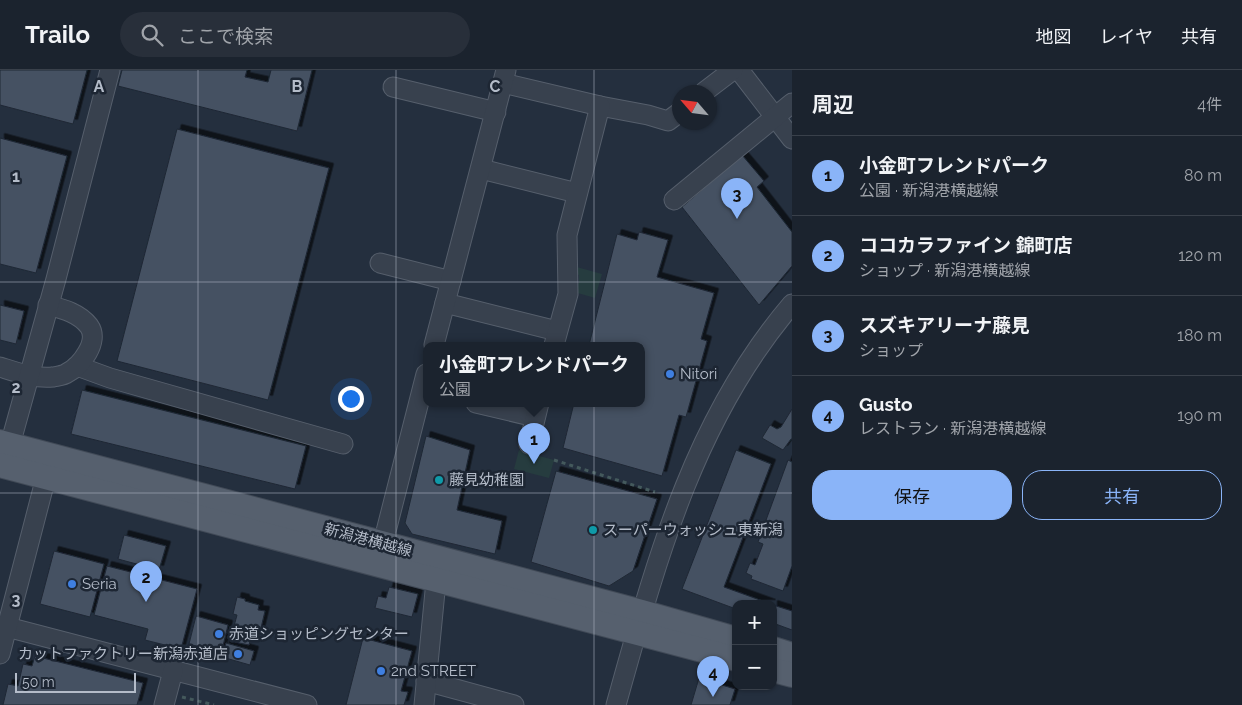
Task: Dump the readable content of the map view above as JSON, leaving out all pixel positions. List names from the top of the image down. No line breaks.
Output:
{"streets":{"main road":["新潟港横越線"]},"places":["Nitori","藤見幼稚園","スーパーウォッシュ東新潟","Seria","赤道ショッピングセンター","カットファクトリー新潟赤道店","2nd STREET"],"scale_bar":"50 m","north":"top left","page":{"header":"Trailo","search":"ここで検索","nav":["地図","レイヤ","共有"],"heading":["周辺","4件"],"list":[{"mark":"1","name":"小金町フレンドパーク","note":"公園 · 新潟港横越線","value":"80 m"},{"mark":"2","name":"ココカラファイン 錦町店","note":"ショップ · 新潟港横越線","value":"120 m"},{"mark":"3","name":"スズキアリーナ藤見","note":"ショップ","value":"180 m"},{"mark":"4","name":"Gusto","note":"レストラン · 新潟港横越線","value":"190 m"}],"pins":["3","1","2","4"],"popup":["小金町フレンドパーク","公園"],"buttons":["保存","共有"],"map_buttons":["+","−"],"scale":"50 m"},"grid":{"columns":["A","B","C"],"rows":["1","2","3"]}}
